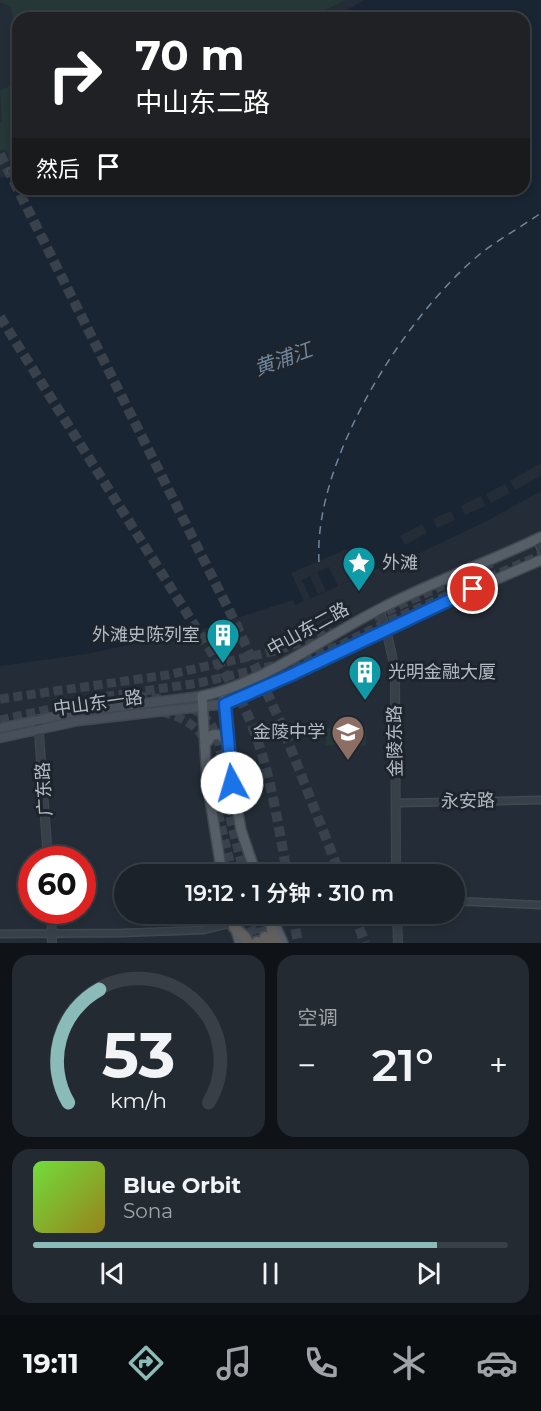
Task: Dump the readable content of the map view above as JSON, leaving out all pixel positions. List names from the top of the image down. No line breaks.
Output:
{"streets":{"main road":["中山东二路","中山东一路"],"street":["金陵东路","广东路","永安路"]},"crossings":[["中山东二路","中山东一路"],["中山东二路","金陵东路"],["中山东一路","广东路"],["金陵东路","永安路"]],"water":["黄浦江"],"places":{"place":["外滩"],"building":["外滩史陈列室","光明金融大厦"],"school or university":["金陵中学"]},"page":{"turn":["70 m","中山东二路"],"then":"然后","limit":"60","trip":"19:12 · 1 分钟 · 310 m","tile":"空调","heat":["−","21°","+"],"song":["Blue Orbit","Sona"],"tabs":"19:11","gauge":["53","km/h"]}}
